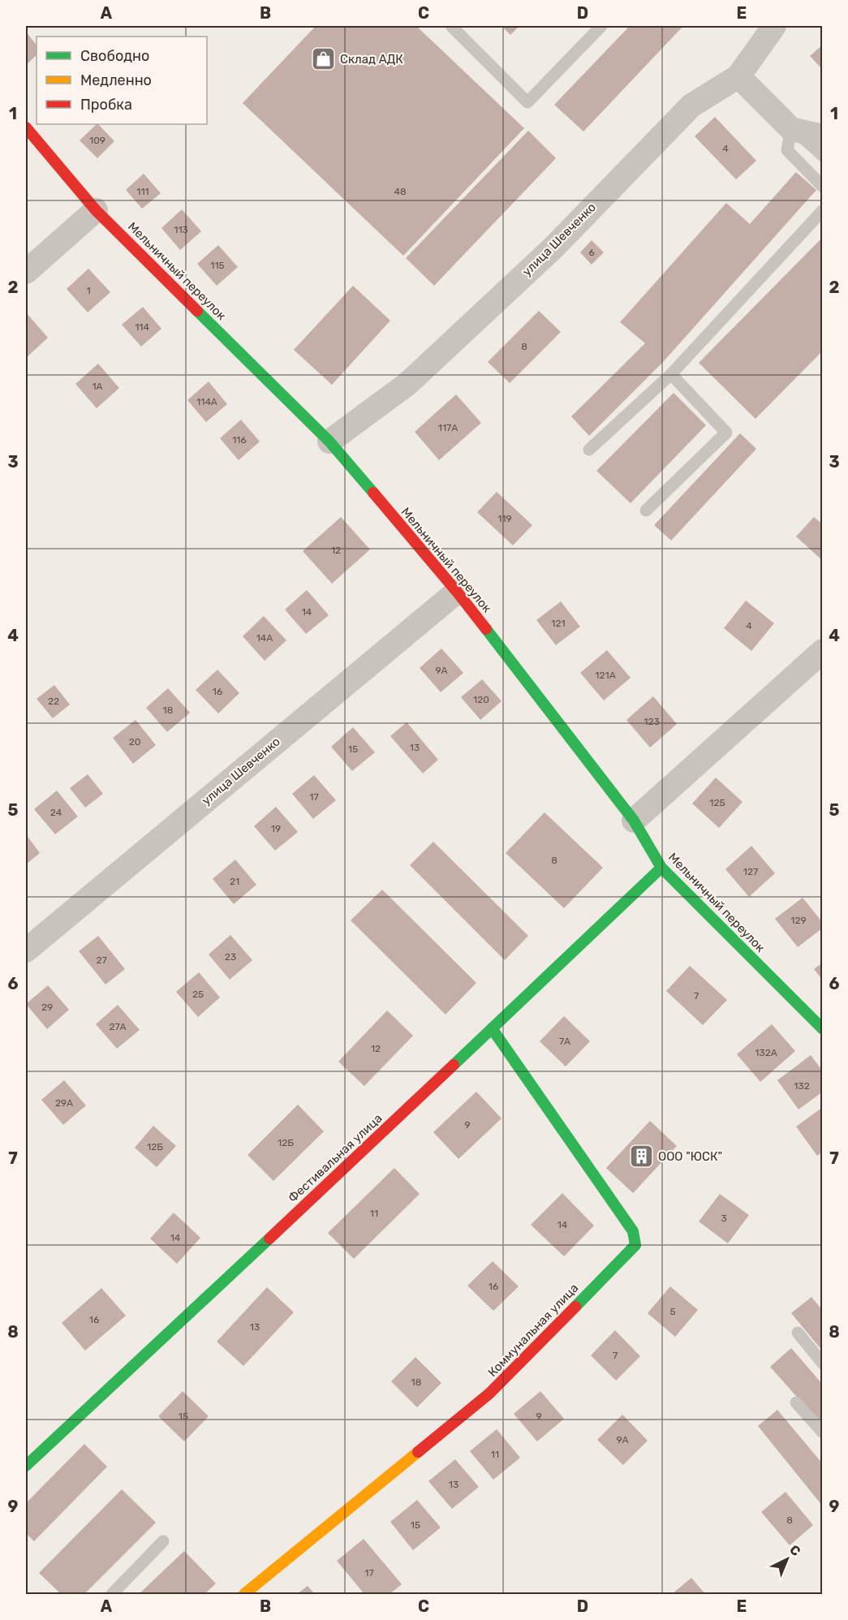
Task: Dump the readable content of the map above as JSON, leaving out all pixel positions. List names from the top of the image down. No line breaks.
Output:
{"streets":{"street":["улица Шевченко","Мельничный переулок","Фестивальная улица","Коммунальная улица"]},"crossings":[["улица Шевченко","Мельничный переулок"],["Мельничный переулок","Фестивальная улица"],["Фестивальная улица","Коммунальная улица"]],"places":{"shop":["Склад АДК"],"building":["ООО \"ЮСК\""]},"house_numbers":["109","4","111","48","113","6","115","1","114","8","1А","114А","117А","116","119","12","14","121","4","14А","9А","121А","16","120","22","18","123","20","13","15","17","125","24","19","8","127","21","129","23","27","25","7","29","27А","7А","12","132А","132","29А","9","12Б","12Б","11","3","14","14","16","5","16","13","7","18","15","9","9А","11","13","8","15","17"],"legend":["Свободно","Медленно","Пробка"],"north":"top right","grid":{"columns":["A","B","C","D","E"],"rows":["1","2","3","4","5","6","7","8","9"]}}
